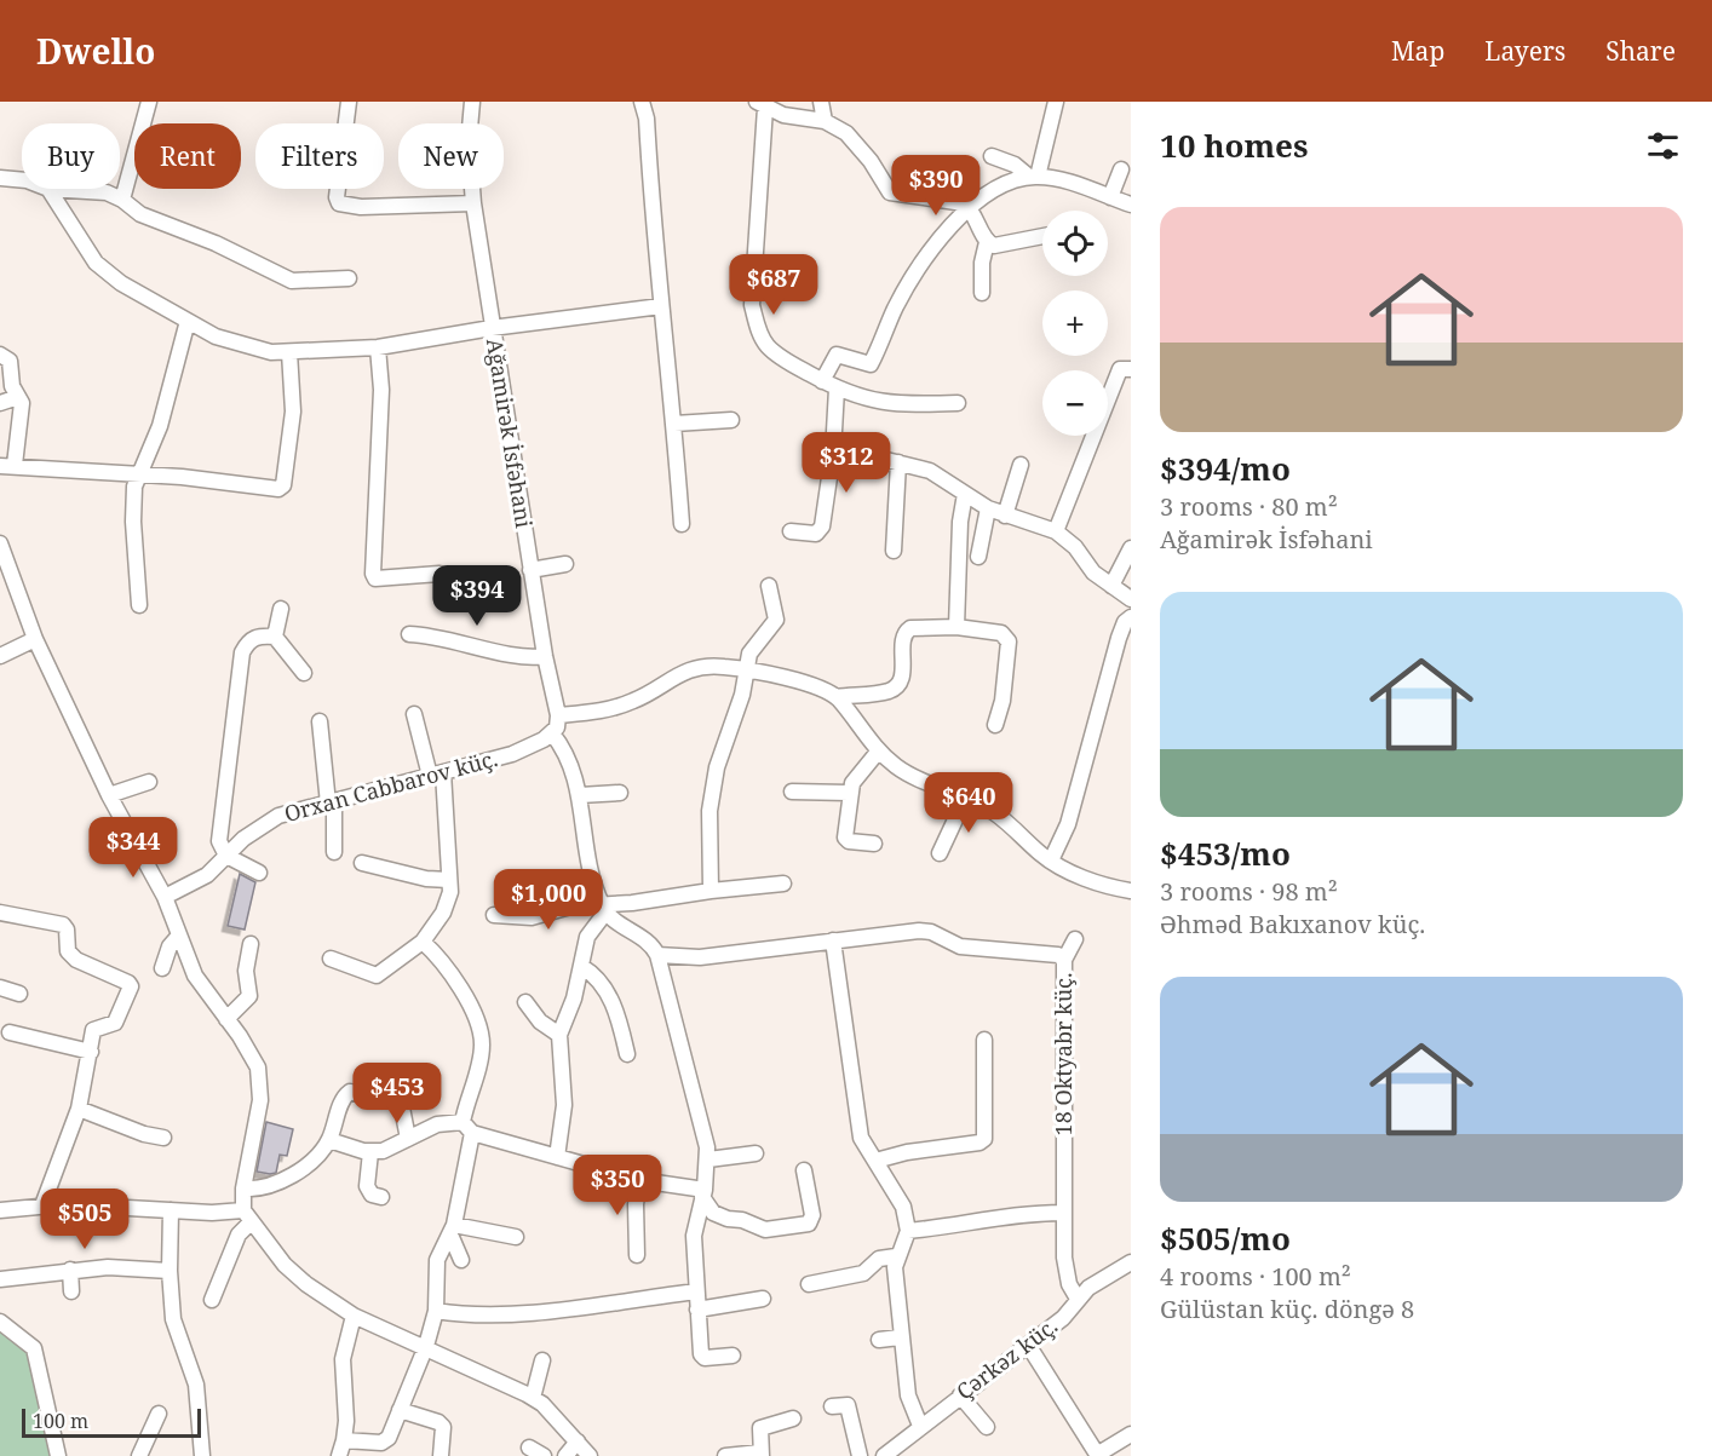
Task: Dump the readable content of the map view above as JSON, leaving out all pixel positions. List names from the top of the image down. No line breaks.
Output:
{"streets":{"street":["Ağamirək İsfəhani","Orxan Cabbarov küç.","18 Oktyabr küç.","Çərkəz küç."]},"crossings":[["18 Oktyabr küç.","Çərkəz küç."]],"scale_bar":"100 m","page":{"header":"Dwello","nav":["Map","Layers","Share"],"heading":"10 homes","chip":["Buy","Rent","Filters","New"],"price":["$390","$687","$312","$394","$640","$344","$1,000","$453","$350","$505"],"list":[{"name":"$394/mo","note":"3 rooms · 80 m² · Ağamirək İsfəhani"},{"name":"$453/mo","note":"3 rooms · 98 m² · Əhməd Bakıxanov küç."},{"name":"$505/mo","note":"4 rooms · 100 m² · Gülüstan küç. döngə 8"}],"map_buttons":["+","−"],"scale":"100 m"}}
